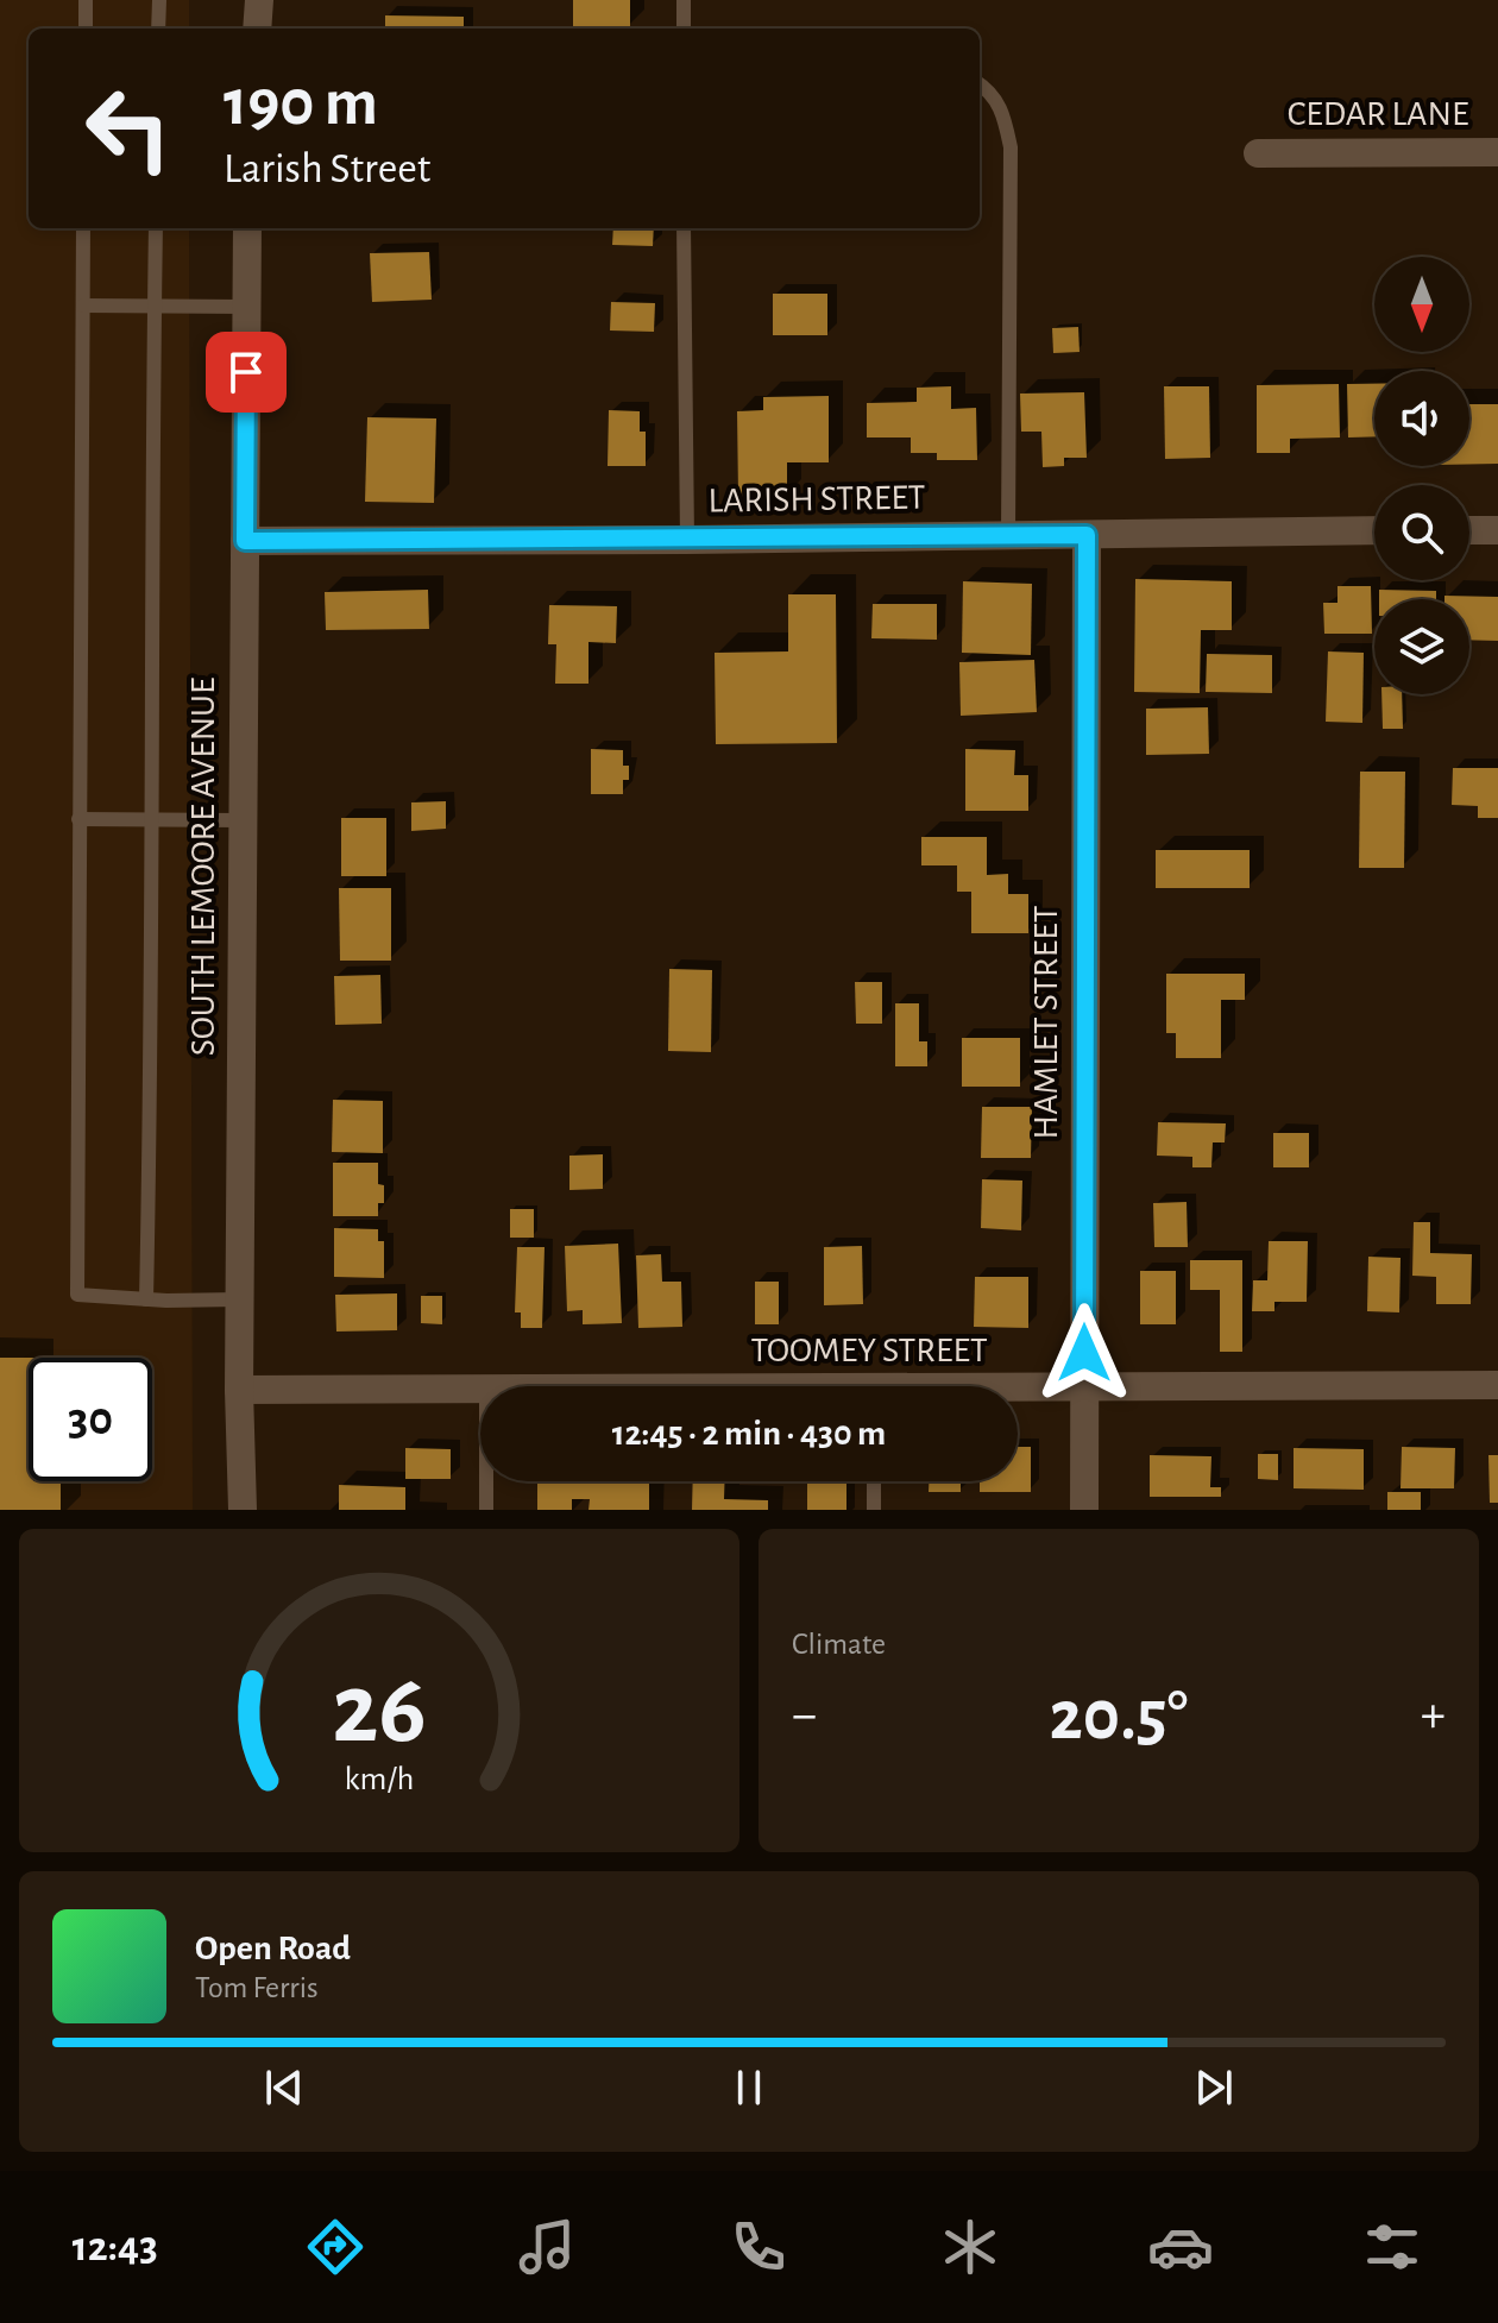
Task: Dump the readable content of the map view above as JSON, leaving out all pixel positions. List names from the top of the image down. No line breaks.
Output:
{"streets":{"street":["CEDAR LANE","LARISH STREET","SOUTH LEMOORE AVENUE","HAMLET STREET","TOOMEY STREET"]},"crossings":[["LARISH STREET","SOUTH LEMOORE AVENUE"],["LARISH STREET","HAMLET STREET"],["SOUTH LEMOORE AVENUE","TOOMEY STREET"],["HAMLET STREET","TOOMEY STREET"]],"north":"bottom","page":{"turn":["190 m","Larish Street"],"limit":"30","trip":"12:45 · 2 min · 430 m","tile":"Climate","heat":["−","20.5°","+"],"song":["Open Road","Tom Ferris"],"tabs":"12:43","gauge":["26","km/h"]}}
